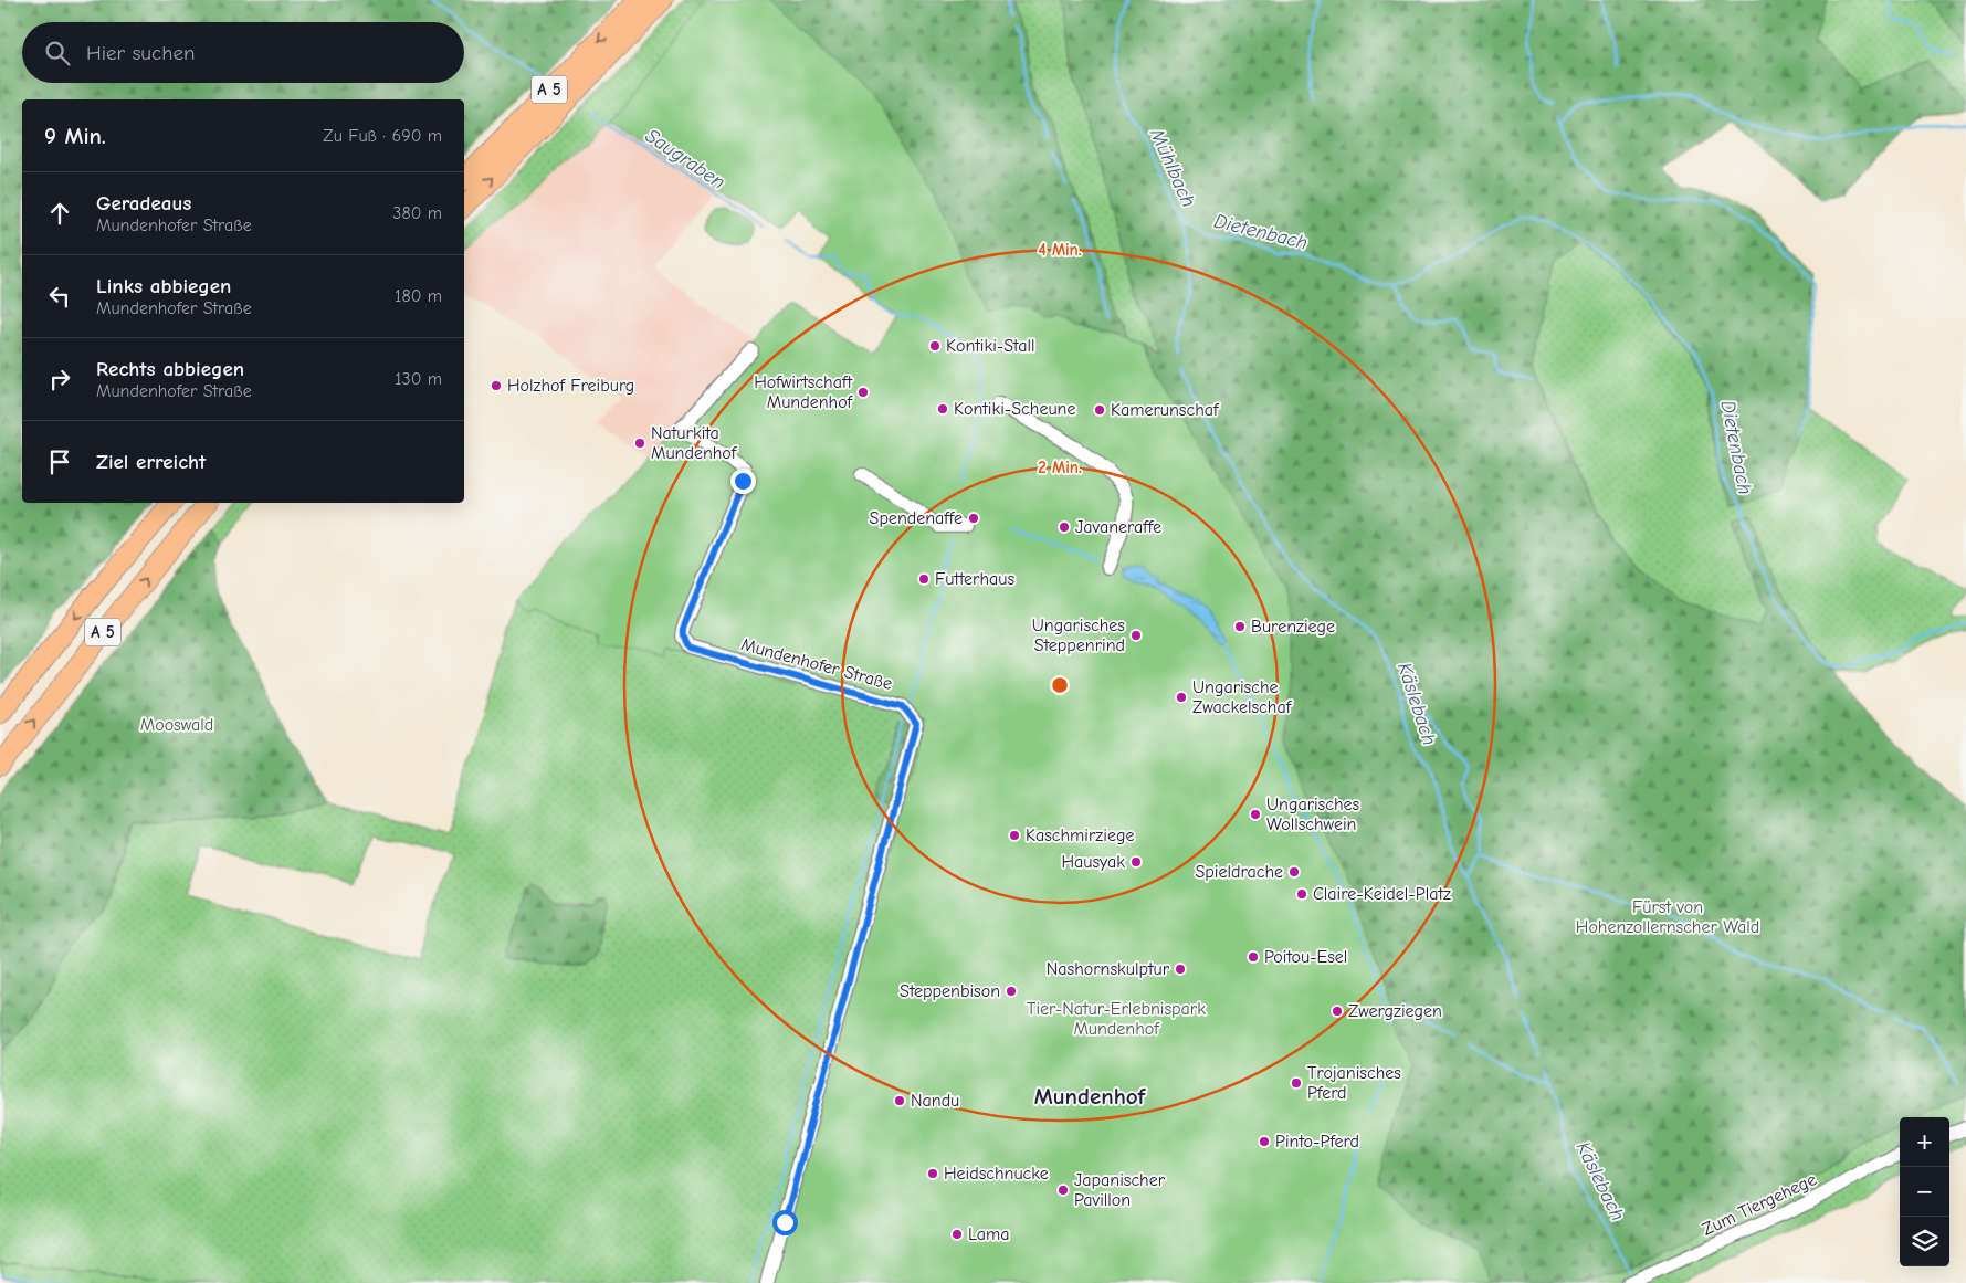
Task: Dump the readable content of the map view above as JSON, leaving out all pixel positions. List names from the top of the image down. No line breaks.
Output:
{"streets":{"highway":["A 5"],"street":["Mundenhofer Straße","Zum Tiergehege"]},"districts":["Mundenhof"],"water":["Saugraben","Mühlbach","Dietenbach","Käslebach"],"parks":["Mooswald","Fürst von Hohenzollernscher Wald","Tier-Natur-Erlebnispark Mundenhof"],"places":["Kontiki-Stall","Holzhof Freiburg","Hofwirtschaft Mundenhof","Kontiki-Scheune","Kamerunschaf","Naturkita Mundenhof","Spendenaffe","Javaneraffe","Futterhaus","Burenziege","Ungarisches Steppenrind","Ungarische Zwackelschaf","Ungarisches Wollschwein","Kaschmirziege","Hausyak","Spieldrache","Claire-Keidel-Platz","Poitou-Esel","Nashornskulptur","Steppenbison","Zwergziegen","Trojanisches Pferd","Nandu","Pinto-Pferd","Heidschnucke","Japanischer Pavillon","Lama"],"page":{"search":"Hier suchen","heading":["9 Min.","Zu Fuß · 690 m"],"list":[["Geradeaus","Mundenhofer Straße","380 m"],["Links abbiegen","Mundenhofer Straße","180 m"],["Rechts abbiegen","Mundenhofer Straße","130 m"],"Ziel erreicht"],"map_buttons":["+","−"]},"rings":["4 Min.","2 Min."]}
